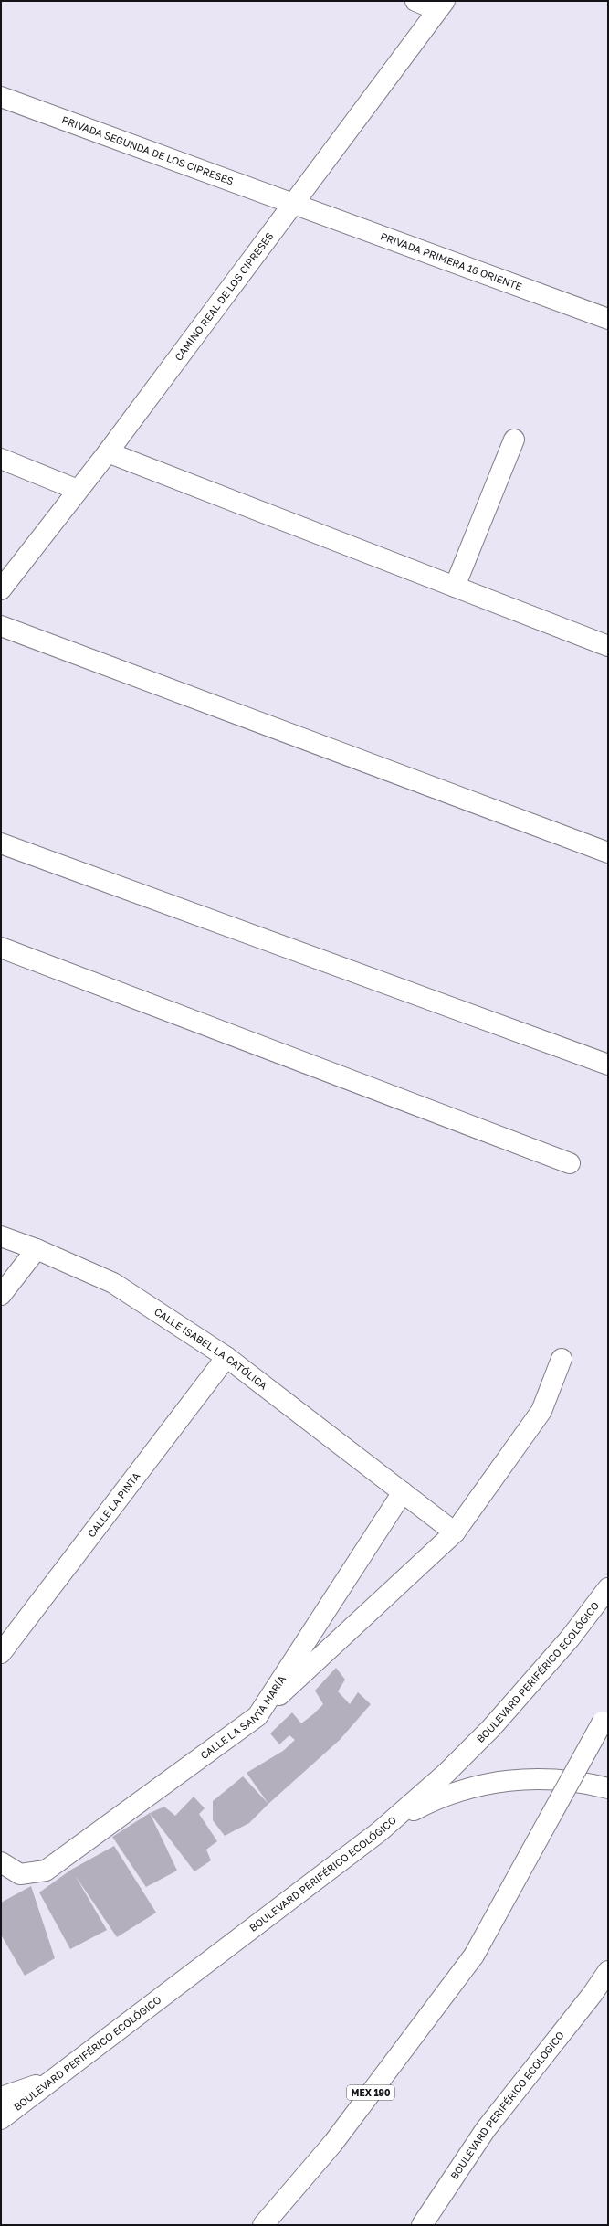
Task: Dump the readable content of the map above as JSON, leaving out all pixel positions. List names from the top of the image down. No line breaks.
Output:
{"streets":{"main road":["PRIVADA SEGUNDA DE LOS CIPRESES","PRIVADA PRIMERA 16 ORIENTE","CAMINO REAL DE LOS CIPRESES","CALLE ISABEL LA CATÓLICA","CALLE LA PINTA","BOULEVARD PERIFÉRICO ECOLÓGICO","CALLE LA SANTA MARÍA","MEX 190"]},"crossings":[["PRIVADA SEGUNDA DE LOS CIPRESES","PRIVADA PRIMERA 16 ORIENTE"],["PRIVADA SEGUNDA DE LOS CIPRESES","CAMINO REAL DE LOS CIPRESES"],["PRIVADA PRIMERA 16 ORIENTE","CAMINO REAL DE LOS CIPRESES"],["CALLE ISABEL LA CATÓLICA","CALLE LA PINTA"],["CALLE ISABEL LA CATÓLICA","CALLE LA SANTA MARÍA"]]}
